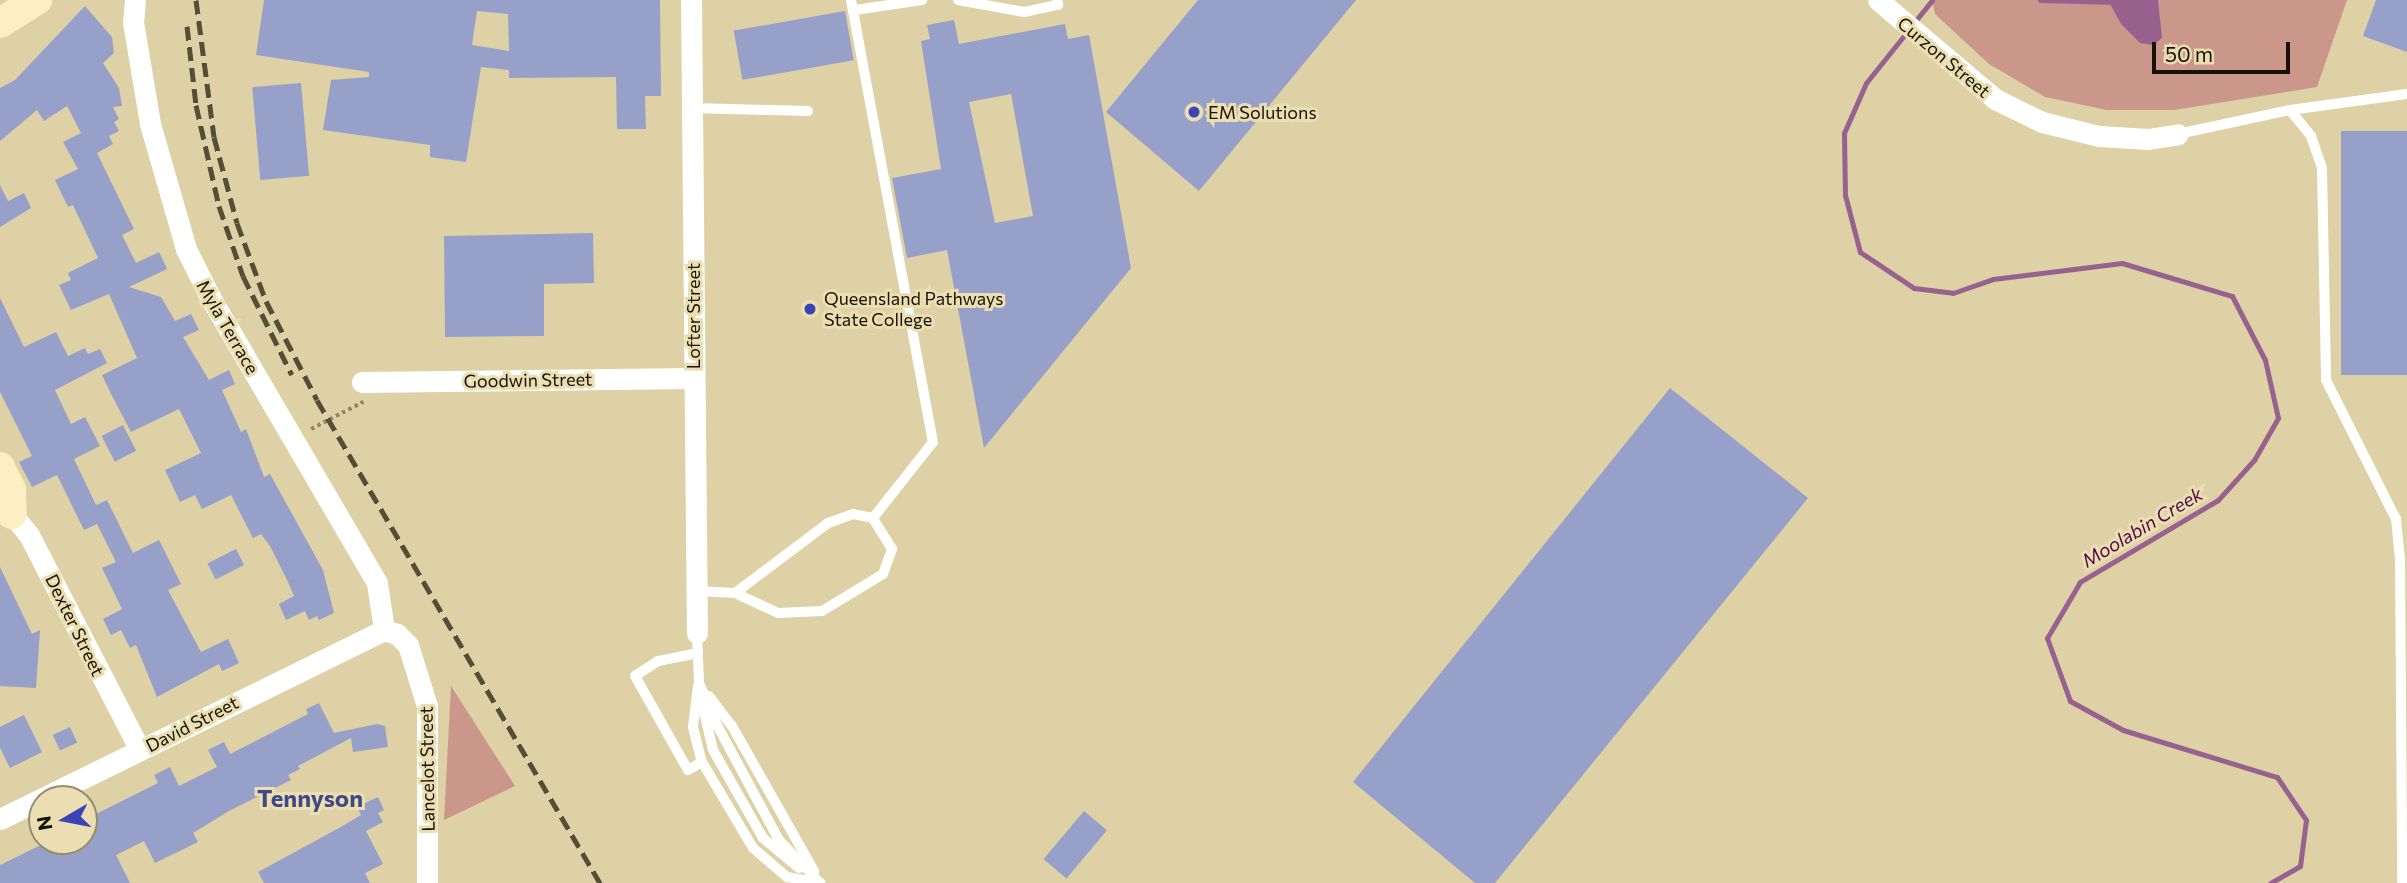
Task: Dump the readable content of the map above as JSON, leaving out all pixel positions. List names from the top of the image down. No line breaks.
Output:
{"streets":{"street":["Curzon Street","Lofter Street","Myla Terrace","Goodwin Street","Dexter Street","David Street","Lancelot Street"]},"crossings":[["Lofter Street","Goodwin Street"],["Myla Terrace","David Street"],["Myla Terrace","Lancelot Street"],["Dexter Street","David Street"],["David Street","Lancelot Street"]],"districts":["Tennyson"],"water":["Moolabin Creek"],"places":["EM Solutions","Queensland Pathways State College"],"scale_bar":"50 m","north":"left"}
